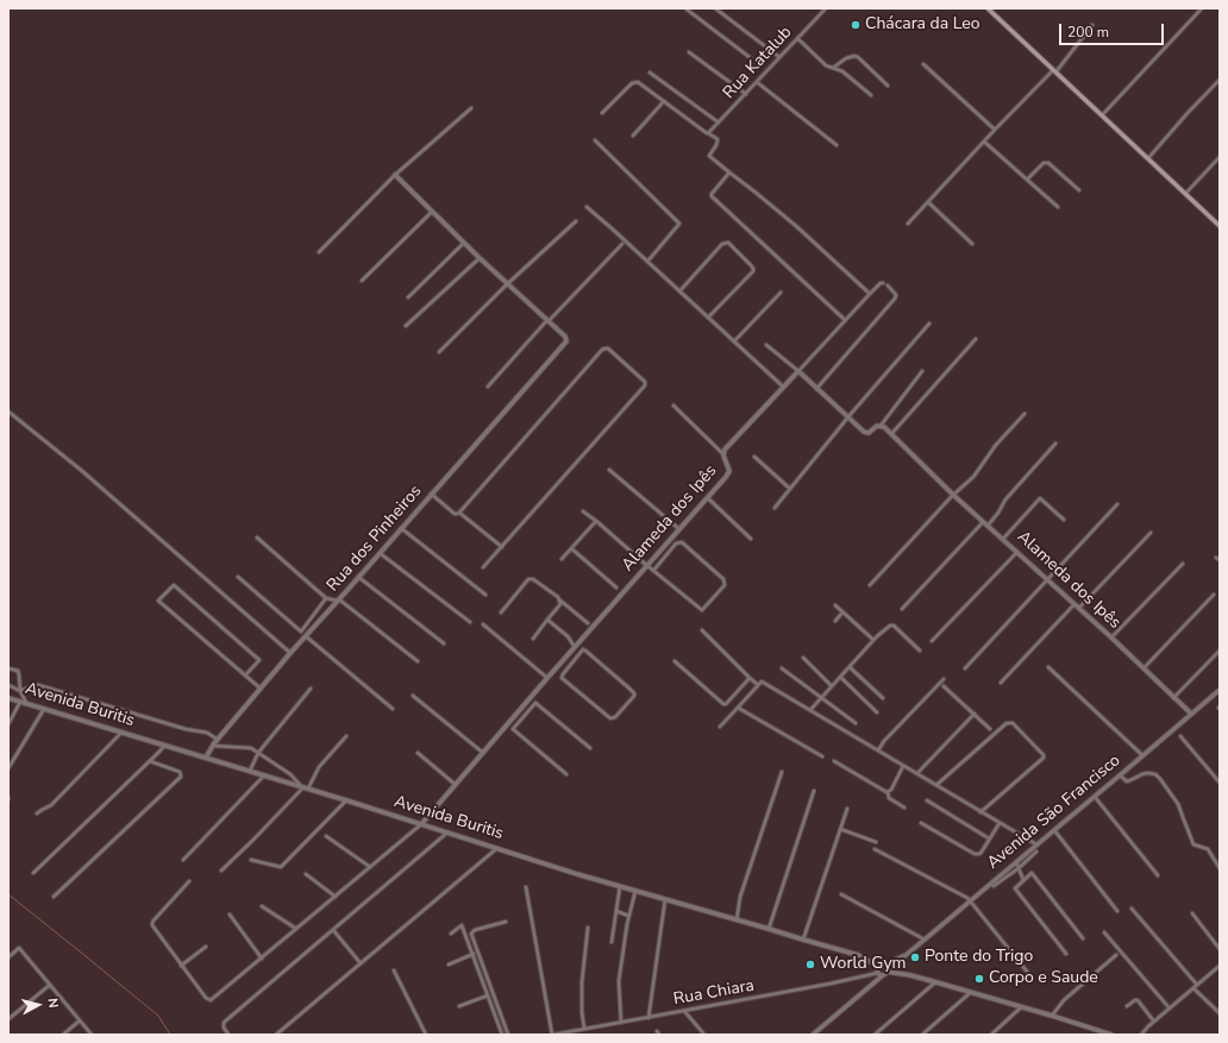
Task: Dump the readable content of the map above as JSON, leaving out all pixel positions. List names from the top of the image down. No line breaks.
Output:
{"streets":{"street":["Rua Katalub","Alameda dos Ipês","Rua dos Pinheiros","Avenida Buritis","Avenida São Francisco","Rua Chiara"]},"crossings":[["Alameda dos Ipês","Avenida Buritis"],["Alameda dos Ipês","Avenida São Francisco"],["Rua dos Pinheiros","Avenida Buritis"],["Avenida Buritis","Avenida São Francisco"],["Avenida São Francisco","Rua Chiara"]],"places":["Chácara da Leo","Ponte do Trigo","World Gym","Corpo e Saude"],"scale_bar":"200 m","north":"right"}
